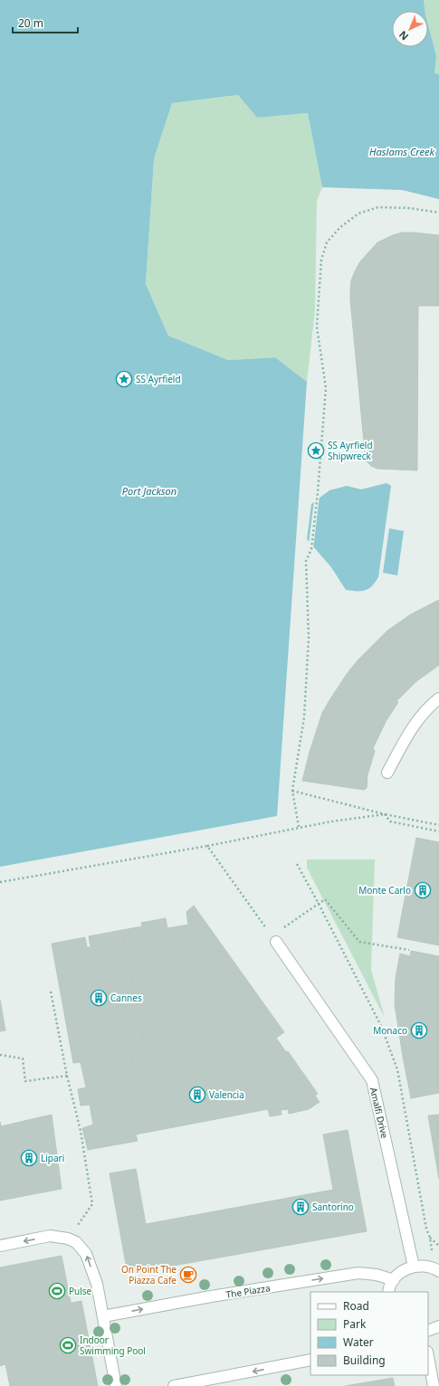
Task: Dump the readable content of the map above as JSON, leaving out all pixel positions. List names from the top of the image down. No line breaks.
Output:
{"streets":{"street":["Amalfi Drive","The Piazza"]},"water":["Haslams Creek","Port Jackson"],"places":{"place":["SS Ayrfield","SS Ayrfield Shipwreck"],"building":["Monte Carlo","Cannes","Monaco","Valencia","Lipari","Santorino"],"cafe":["On Point The Piazza Cafe"],"sports":["Pulse","Indoor Swimming Pool"]},"legend":["Road","Park","Water","Building"],"scale_bar":"20 m","north":"bottom left"}
